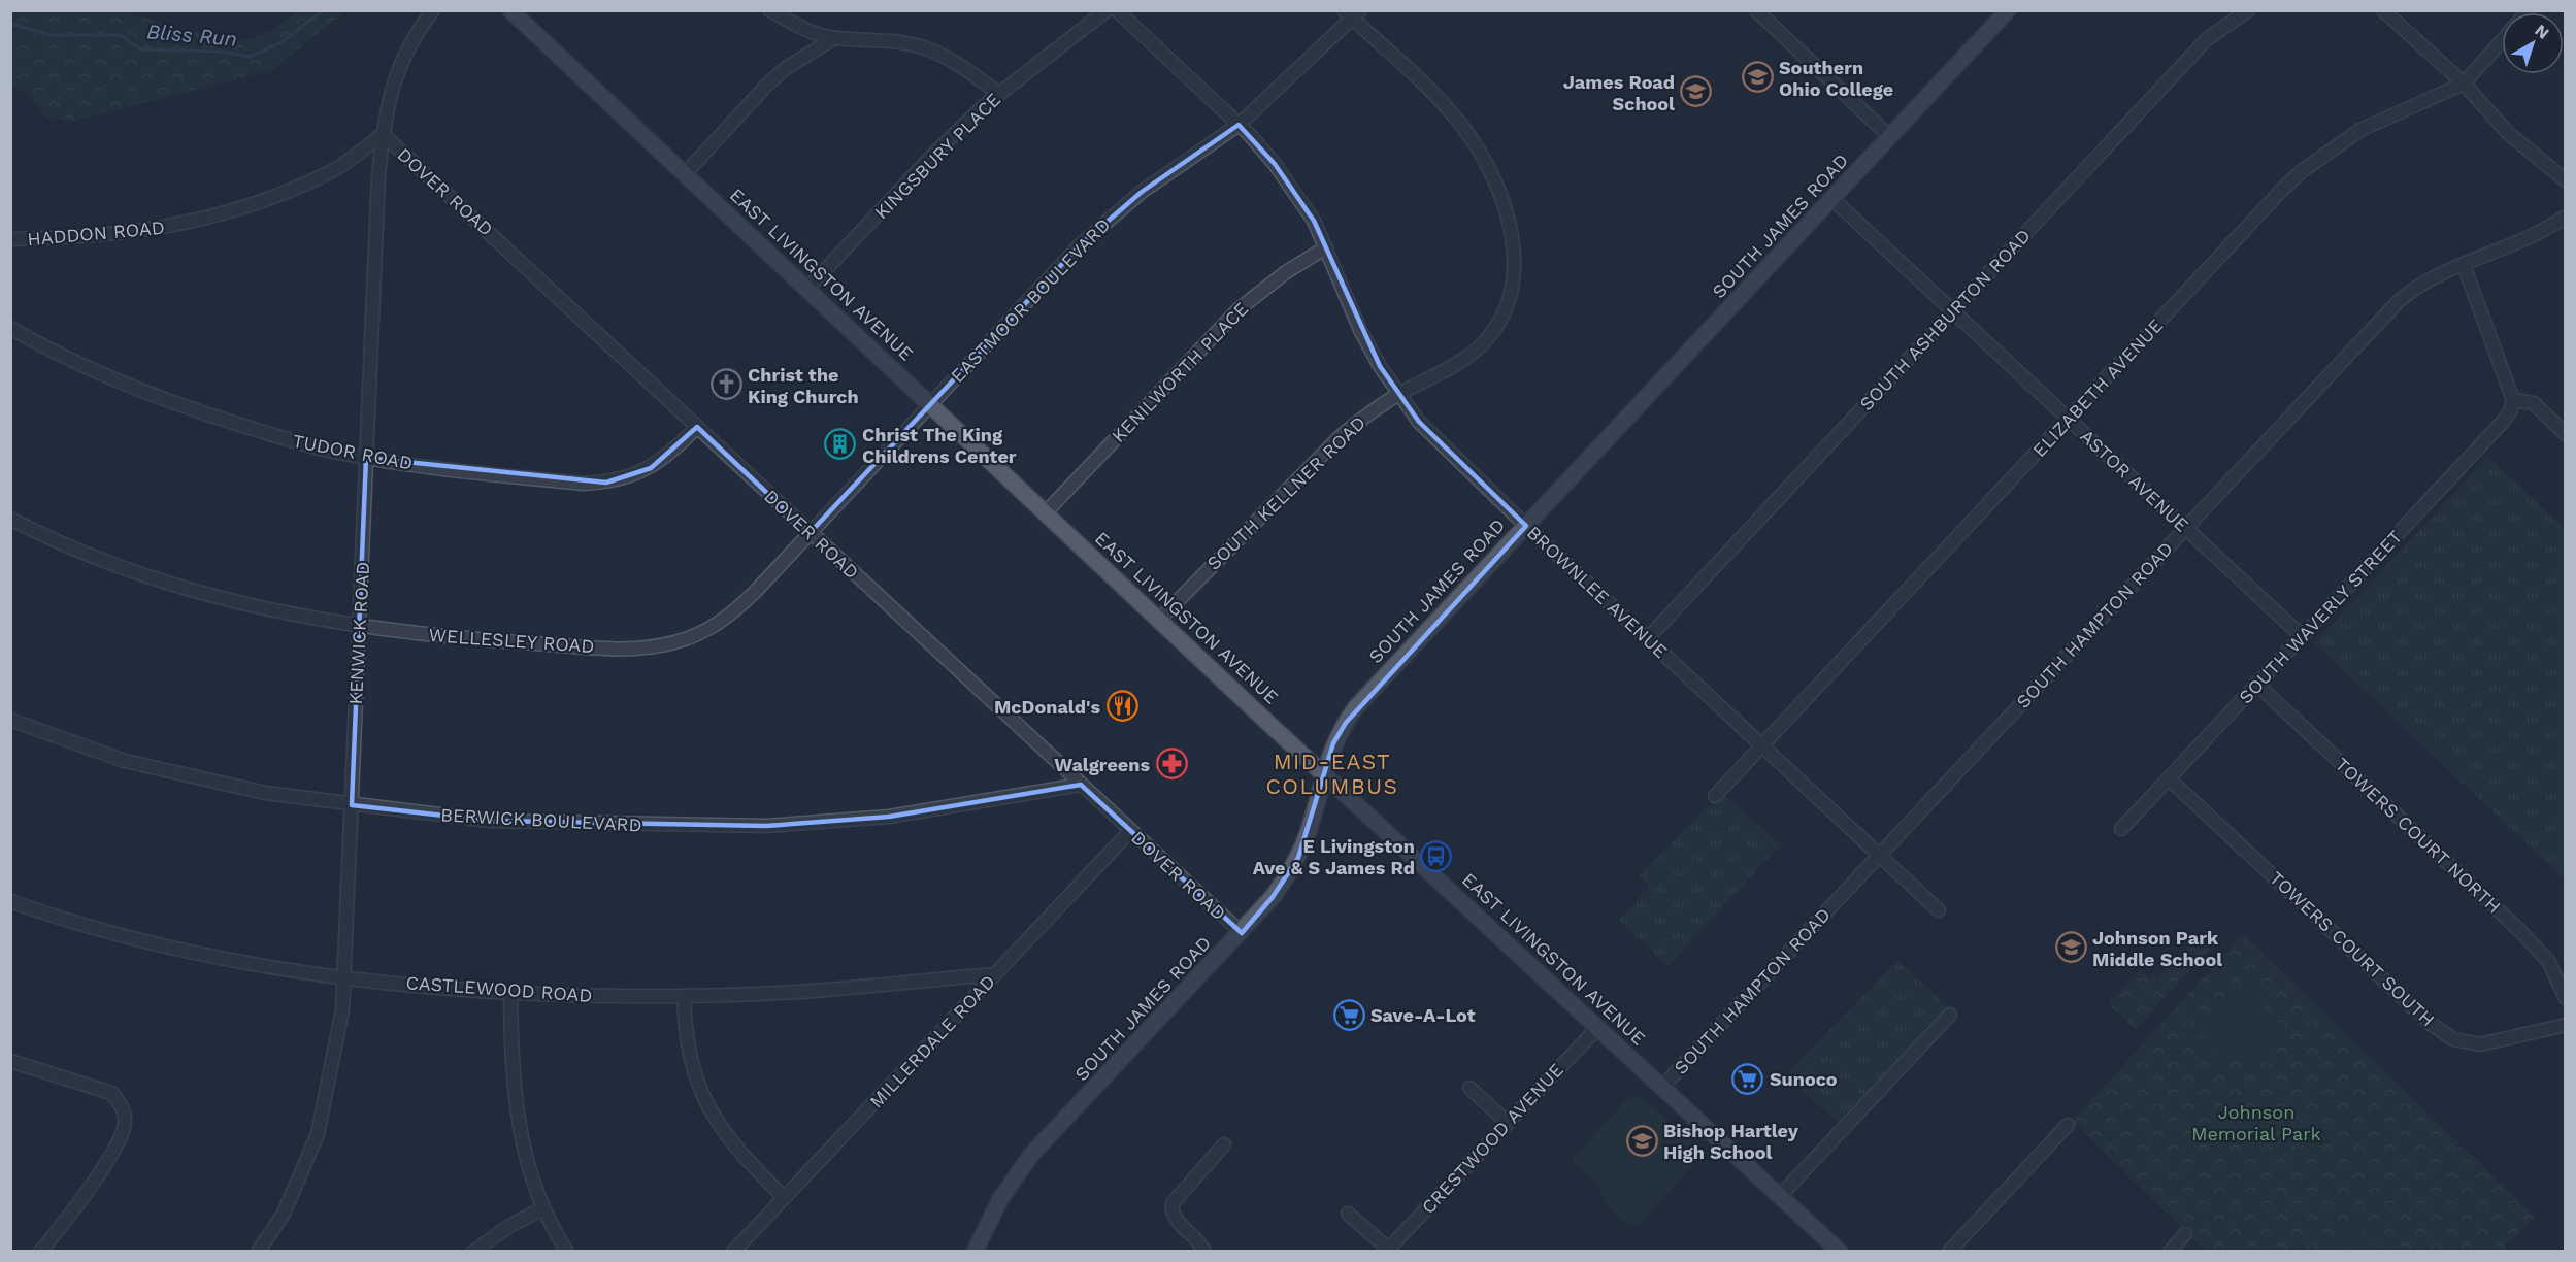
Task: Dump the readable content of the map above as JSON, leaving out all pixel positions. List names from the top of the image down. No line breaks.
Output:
{"streets":{"main road":["SOUTH JAMES ROAD","EAST LIVINGSTON AVENUE"],"street":["KINGSBURY PLACE","DOVER ROAD","HADDON ROAD","EASTMOOR BOULEVARD","SOUTH ASHBURTON ROAD","KENILWORTH PLACE","ELIZABETH AVENUE","TUDOR ROAD","ASTOR AVENUE","SOUTH KELLNER ROAD","BROWNLEE AVENUE","SOUTH WAVERLY STREET","SOUTH HAMPTON ROAD","KENWICK ROAD","WELLESLEY ROAD","BERWICK BOULEVARD","TOWERS COURT NORTH","TOWERS COURT SOUTH","CASTLEWOOD ROAD","MILLERDALE ROAD","CRESTWOOD AVENUE"]},"crossings":[["KINGSBURY PLACE","EAST LIVINGSTON AVENUE"],["DOVER ROAD","SOUTH JAMES ROAD"],["DOVER ROAD","HADDON ROAD"],["DOVER ROAD","TUDOR ROAD"],["DOVER ROAD","KENWICK ROAD"],["DOVER ROAD","WELLESLEY ROAD"],["DOVER ROAD","BERWICK BOULEVARD"],["DOVER ROAD","MILLERDALE ROAD"],["SOUTH JAMES ROAD","EAST LIVINGSTON AVENUE"],["SOUTH JAMES ROAD","ASTOR AVENUE"],["SOUTH JAMES ROAD","BROWNLEE AVENUE"],["HADDON ROAD","KENWICK ROAD"],["EAST LIVINGSTON AVENUE","EASTMOOR BOULEVARD"],["EAST LIVINGSTON AVENUE","KENILWORTH PLACE"],["EAST LIVINGSTON AVENUE","SOUTH KELLNER ROAD"],["EAST LIVINGSTON AVENUE","SOUTH HAMPTON ROAD"],["EAST LIVINGSTON AVENUE","WELLESLEY ROAD"],["EAST LIVINGSTON AVENUE","CRESTWOOD AVENUE"],["EASTMOOR BOULEVARD","SOUTH KELLNER ROAD"],["EASTMOOR BOULEVARD","BROWNLEE AVENUE"],["EASTMOOR BOULEVARD","WELLESLEY ROAD"],["SOUTH ASHBURTON ROAD","ASTOR AVENUE"],["SOUTH ASHBURTON ROAD","BROWNLEE AVENUE"],["KENILWORTH PLACE","BROWNLEE AVENUE"],["ELIZABETH AVENUE","ASTOR AVENUE"],["ELIZABETH AVENUE","BROWNLEE AVENUE"],["TUDOR ROAD","KENWICK ROAD"],["ASTOR AVENUE","SOUTH WAVERLY STREET"],["ASTOR AVENUE","SOUTH HAMPTON ROAD"],["SOUTH KELLNER ROAD","BROWNLEE AVENUE"],["BROWNLEE AVENUE","SOUTH HAMPTON ROAD"],["SOUTH WAVERLY STREET","TOWERS COURT NORTH"],["SOUTH WAVERLY STREET","TOWERS COURT SOUTH"],["KENWICK ROAD","WELLESLEY ROAD"],["KENWICK ROAD","BERWICK BOULEVARD"],["KENWICK ROAD","CASTLEWOOD ROAD"],["CASTLEWOOD ROAD","MILLERDALE ROAD"]],"districts":["MID-EAST COLUMBUS"],"water":["Bliss Run"],"parks":["Johnson Memorial Park"],"places":{"school or university":["Southern Ohio College","James Road School","Johnson Park Middle School","Bishop Hartley High School"],"church":["Christ the King Church"],"building":["Christ The King Childrens Center"],"restaurant":["McDonald's"],"pharmacy":["Walgreens"],"bus stop":["E Livingston Ave & S James Rd"],"supermarket":["Save-A-Lot","Sunoco"]},"north":"top right"}
